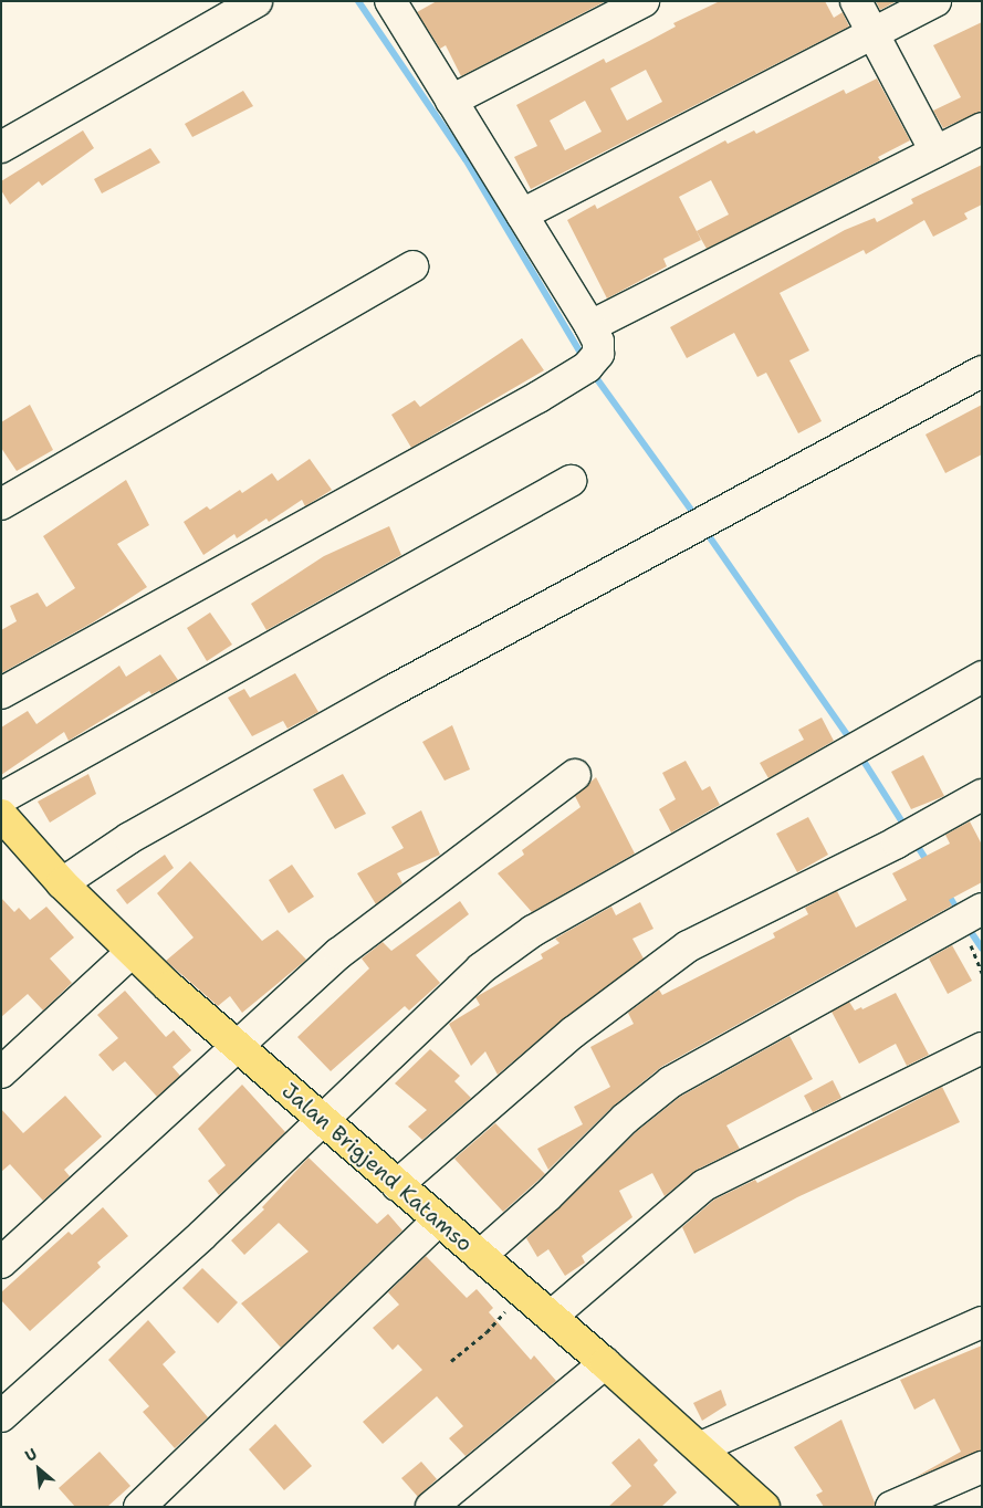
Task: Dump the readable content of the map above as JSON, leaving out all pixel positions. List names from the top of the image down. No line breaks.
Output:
{"streets":{"highway":["Jalan Brigjend Katamso"]},"north":"top left"}
